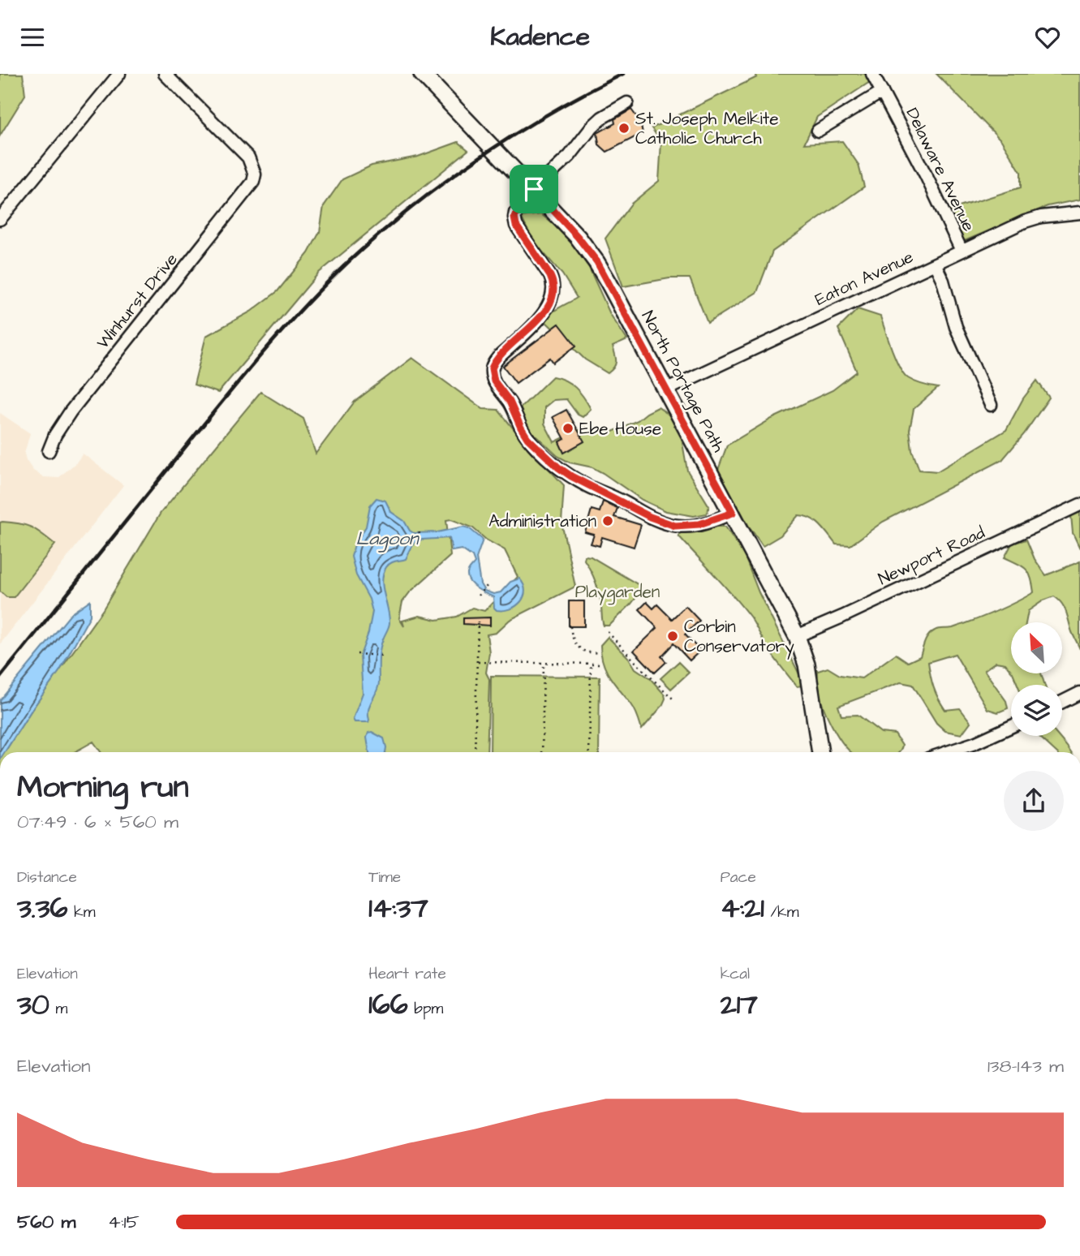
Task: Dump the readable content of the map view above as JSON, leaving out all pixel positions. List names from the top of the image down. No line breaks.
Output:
{"streets":{"main road":["North Portage Path"],"street":["Delaware Avenue","Eaton Avenue","Winhurst Drive","Newport Road"]},"crossings":[["Delaware Avenue","Eaton Avenue"],["Eaton Avenue","North Portage Path"],["North Portage Path","Newport Road"]],"water":["Lagoon"],"parks":["Playgarden"],"places":["St. Joseph Melkite Catholic Church","Ebe House","Administration","Corbin Conservatory"],"north":"top left","page":{"header":"Kadence","heading":["Morning run","07:49 · 6 × 560 m"],"stats":[["Distance","3.36 km"],["Time","14:37"],["Pace","4:21 /km"],["Elevation","30 m"],["Heart rate","166 bpm"],["kcal","217"]],"chart":["Elevation","138–143 m"],"list":[{"name":"560 m","note":"4:15"}]}}
